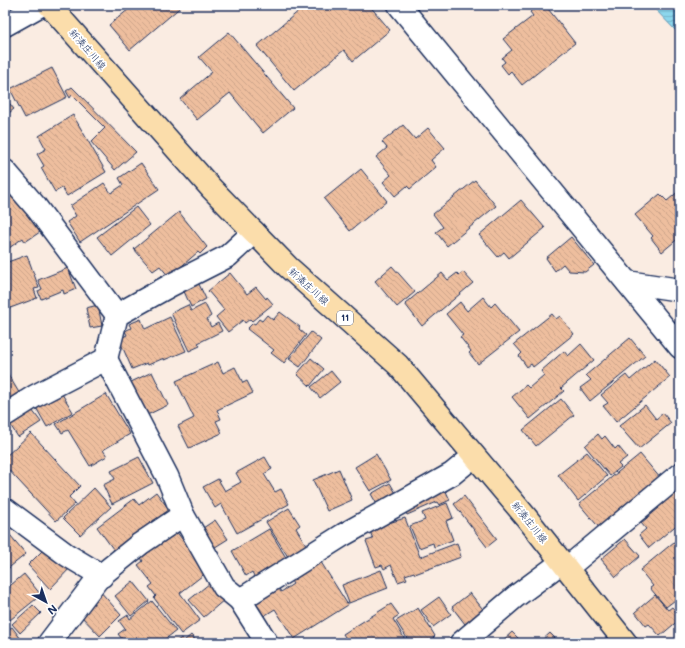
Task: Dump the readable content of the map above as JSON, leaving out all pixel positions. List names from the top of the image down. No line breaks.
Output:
{"streets":{"main road":["新湊庄川線","11"]},"north":"bottom right"}
